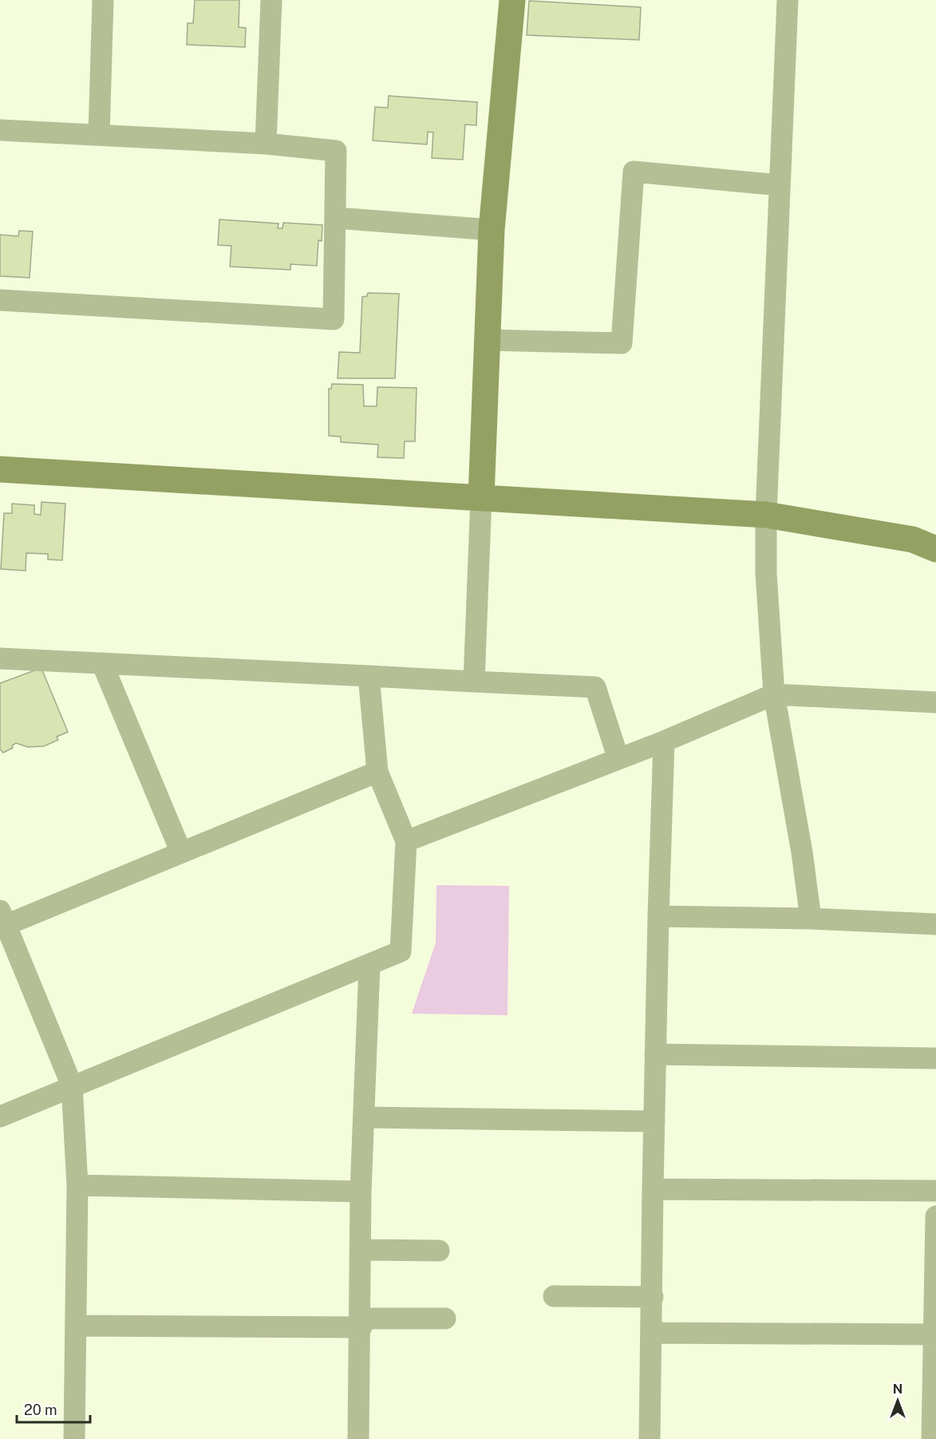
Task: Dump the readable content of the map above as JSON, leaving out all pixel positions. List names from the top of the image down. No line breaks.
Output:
{"scale_bar":"20 m","north":"top"}
